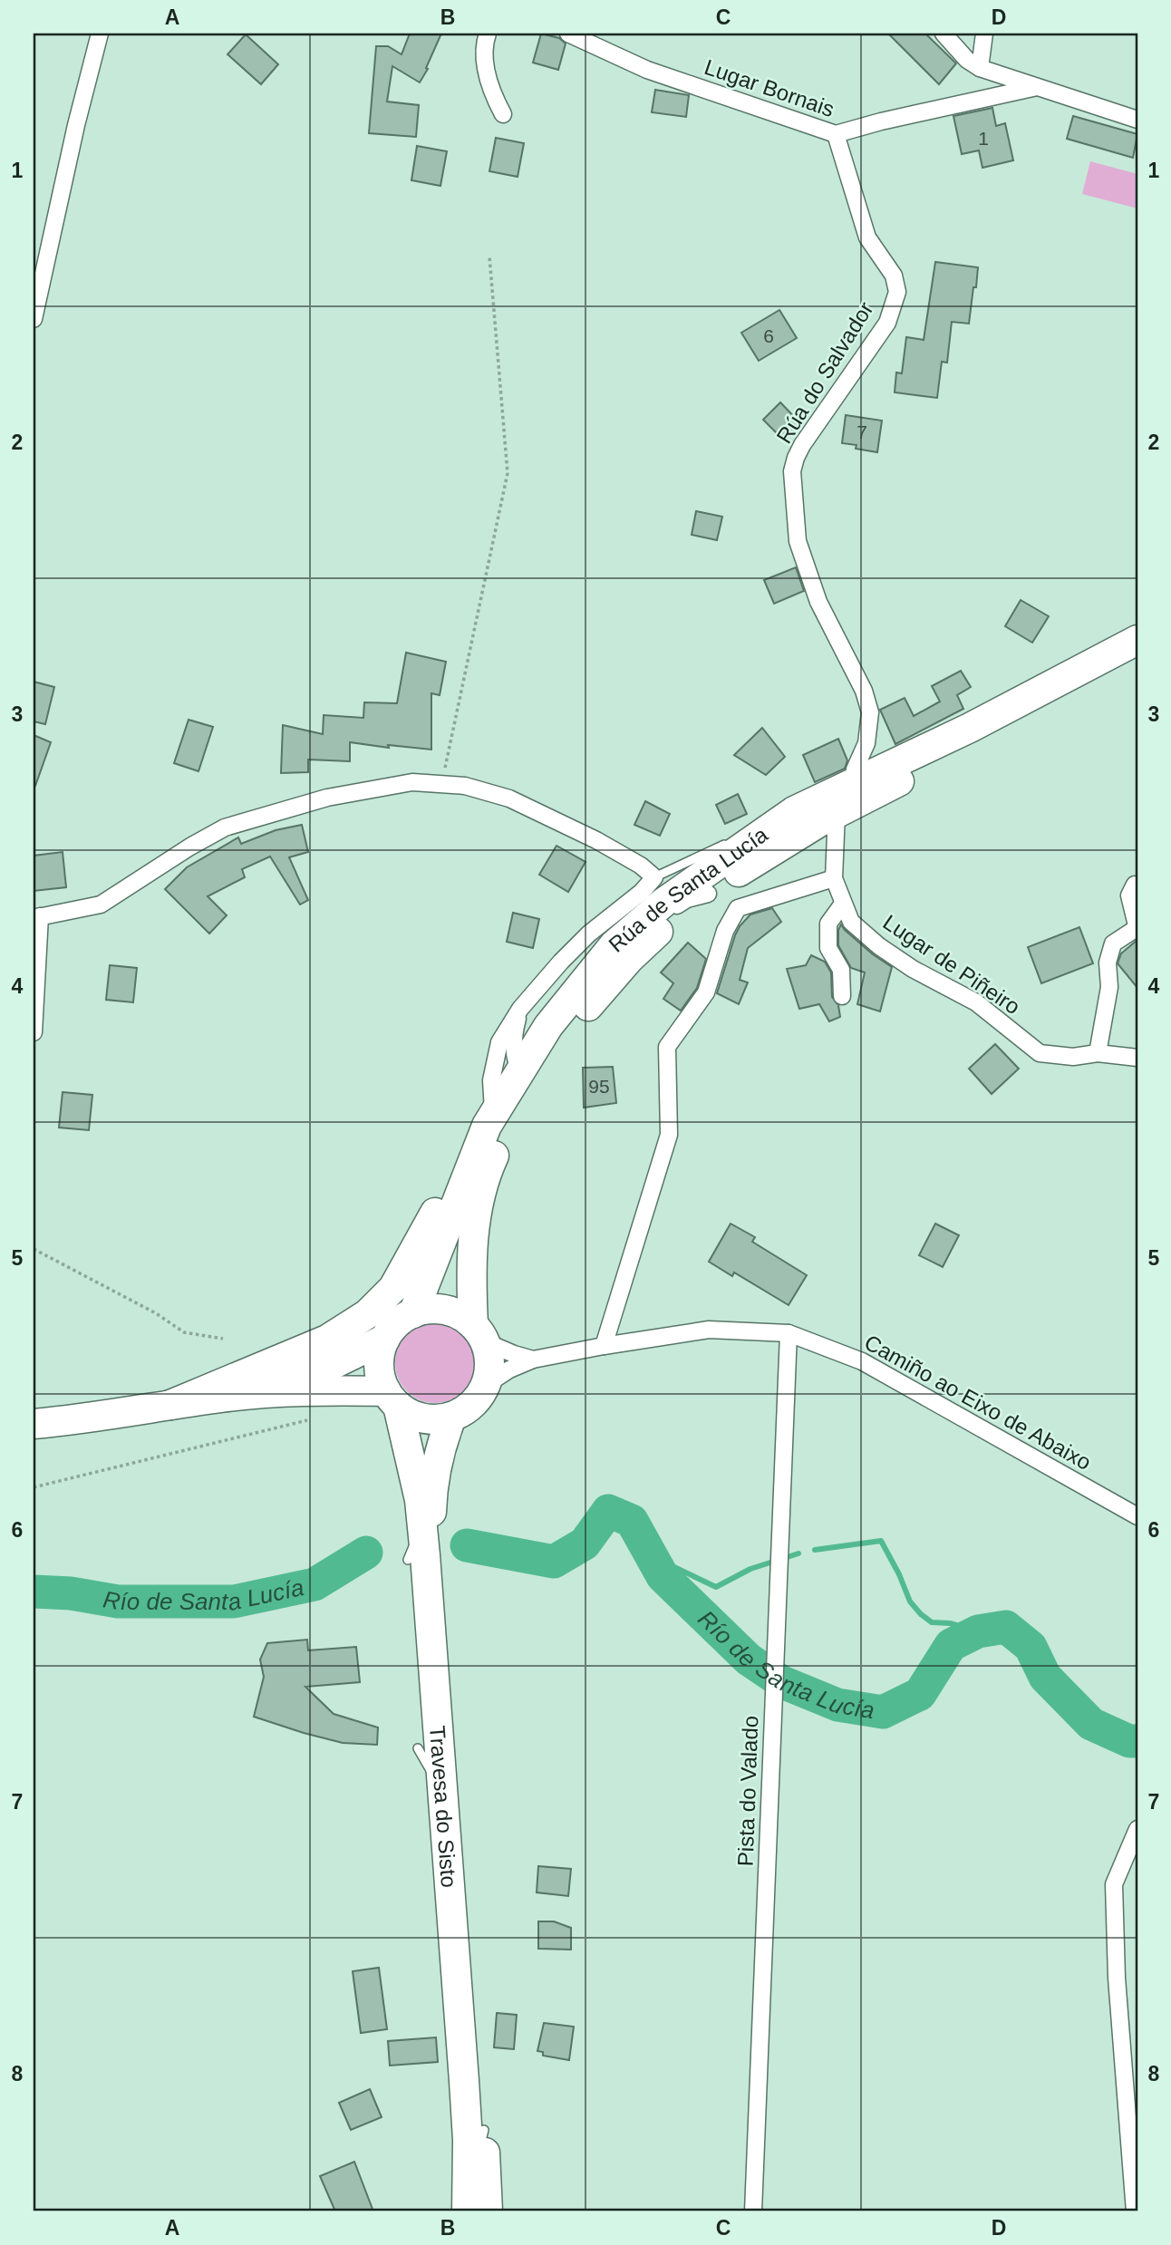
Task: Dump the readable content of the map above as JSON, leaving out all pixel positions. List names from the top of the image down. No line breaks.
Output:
{"streets":{"highway":["Rúa de Santa Lucía","Travesa do Sisto"],"street":["Lugar Bornais","Rúa do Salvador","Lugar de Piñeiro","Camiño ao Eixo de Abaixo","Pista do Valado"]},"crossings":[["Lugar Bornais","Rúa do Salvador"],["Rúa do Salvador","Rúa de Santa Lucía"],["Rúa de Santa Lucía","Lugar de Piñeiro"],["Rúa de Santa Lucía","Travesa do Sisto"],["Camiño ao Eixo de Abaixo","Pista do Valado"]],"water":["Río de Santa Lucía"],"house_numbers":["1","6","7","95"],"grid":{"columns":["A","B","C","D"],"rows":["1","2","3","4","5","6","7","8"]}}
